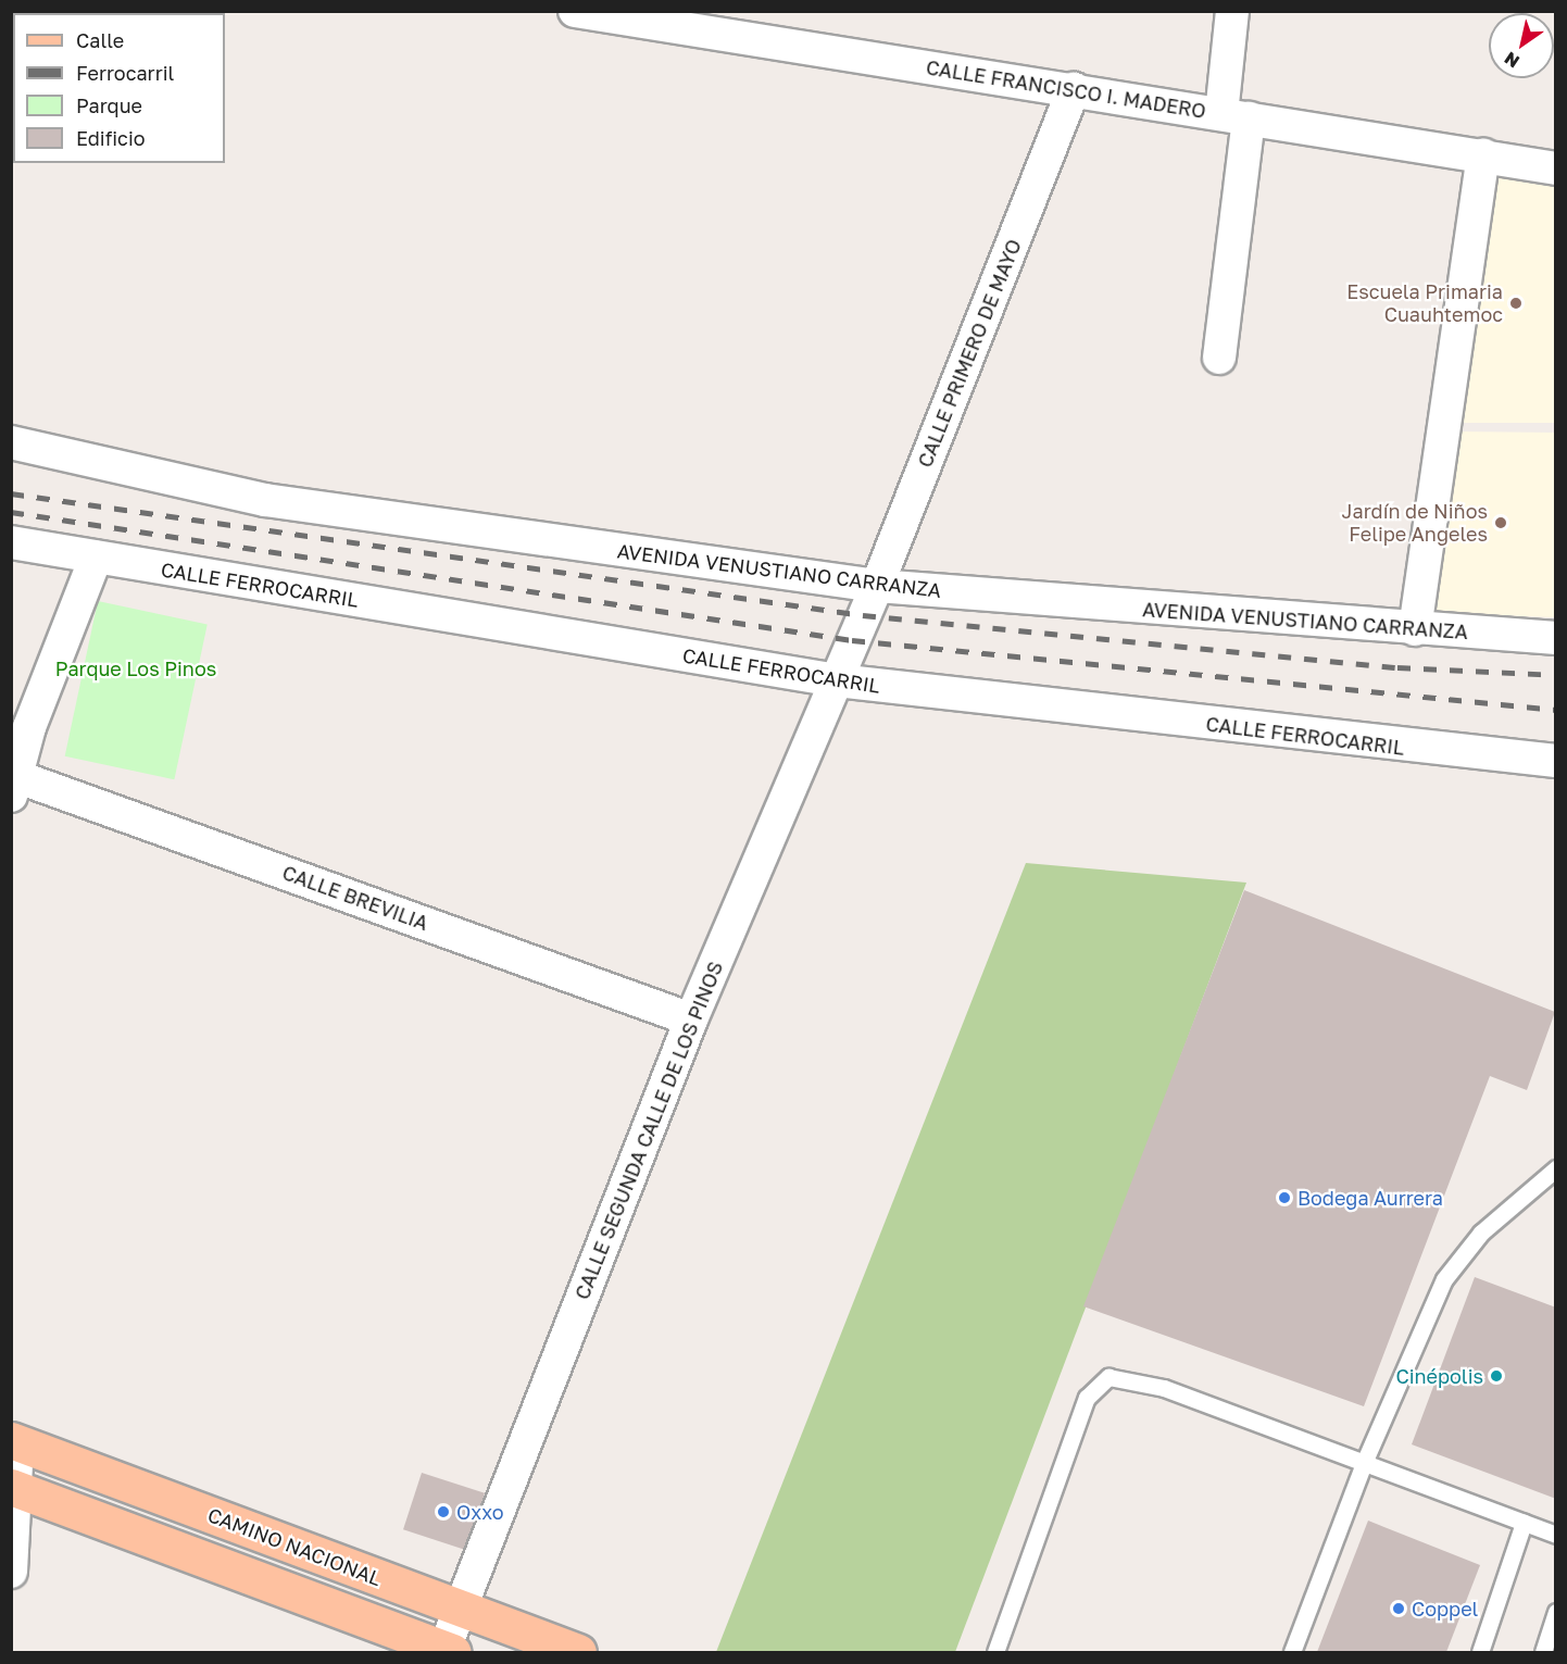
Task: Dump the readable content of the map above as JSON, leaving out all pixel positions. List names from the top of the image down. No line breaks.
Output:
{"streets":{"main road":["CAMINO NACIONAL"],"street":["CALLE FRANCISCO I. MADERO","CALLE PRIMERO DE MAYO","AVENIDA VENUSTIANO CARRANZA","CALLE FERROCARRIL","CALLE BREVILIA","CALLE SEGUNDA CALLE DE LOS PINOS"]},"crossings":[["CALLE FRANCISCO I. MADERO","CALLE PRIMERO DE MAYO"],["CALLE PRIMERO DE MAYO","AVENIDA VENUSTIANO CARRANZA"],["CALLE PRIMERO DE MAYO","CALLE SEGUNDA CALLE DE LOS PINOS"],["CALLE FERROCARRIL","CALLE SEGUNDA CALLE DE LOS PINOS"],["CALLE BREVILIA","CALLE SEGUNDA CALLE DE LOS PINOS"],["CALLE SEGUNDA CALLE DE LOS PINOS","CAMINO NACIONAL"]],"parks":["Parque Los Pinos"],"places":["Escuela Primaria Cuauhtemoc","Jardín de Niños Felipe Angeles","Bodega Aurrera","Cinépolis","Oxxo","Coppel"],"legend":["Calle","Ferrocarril","Parque","Edificio"],"north":"bottom left"}
